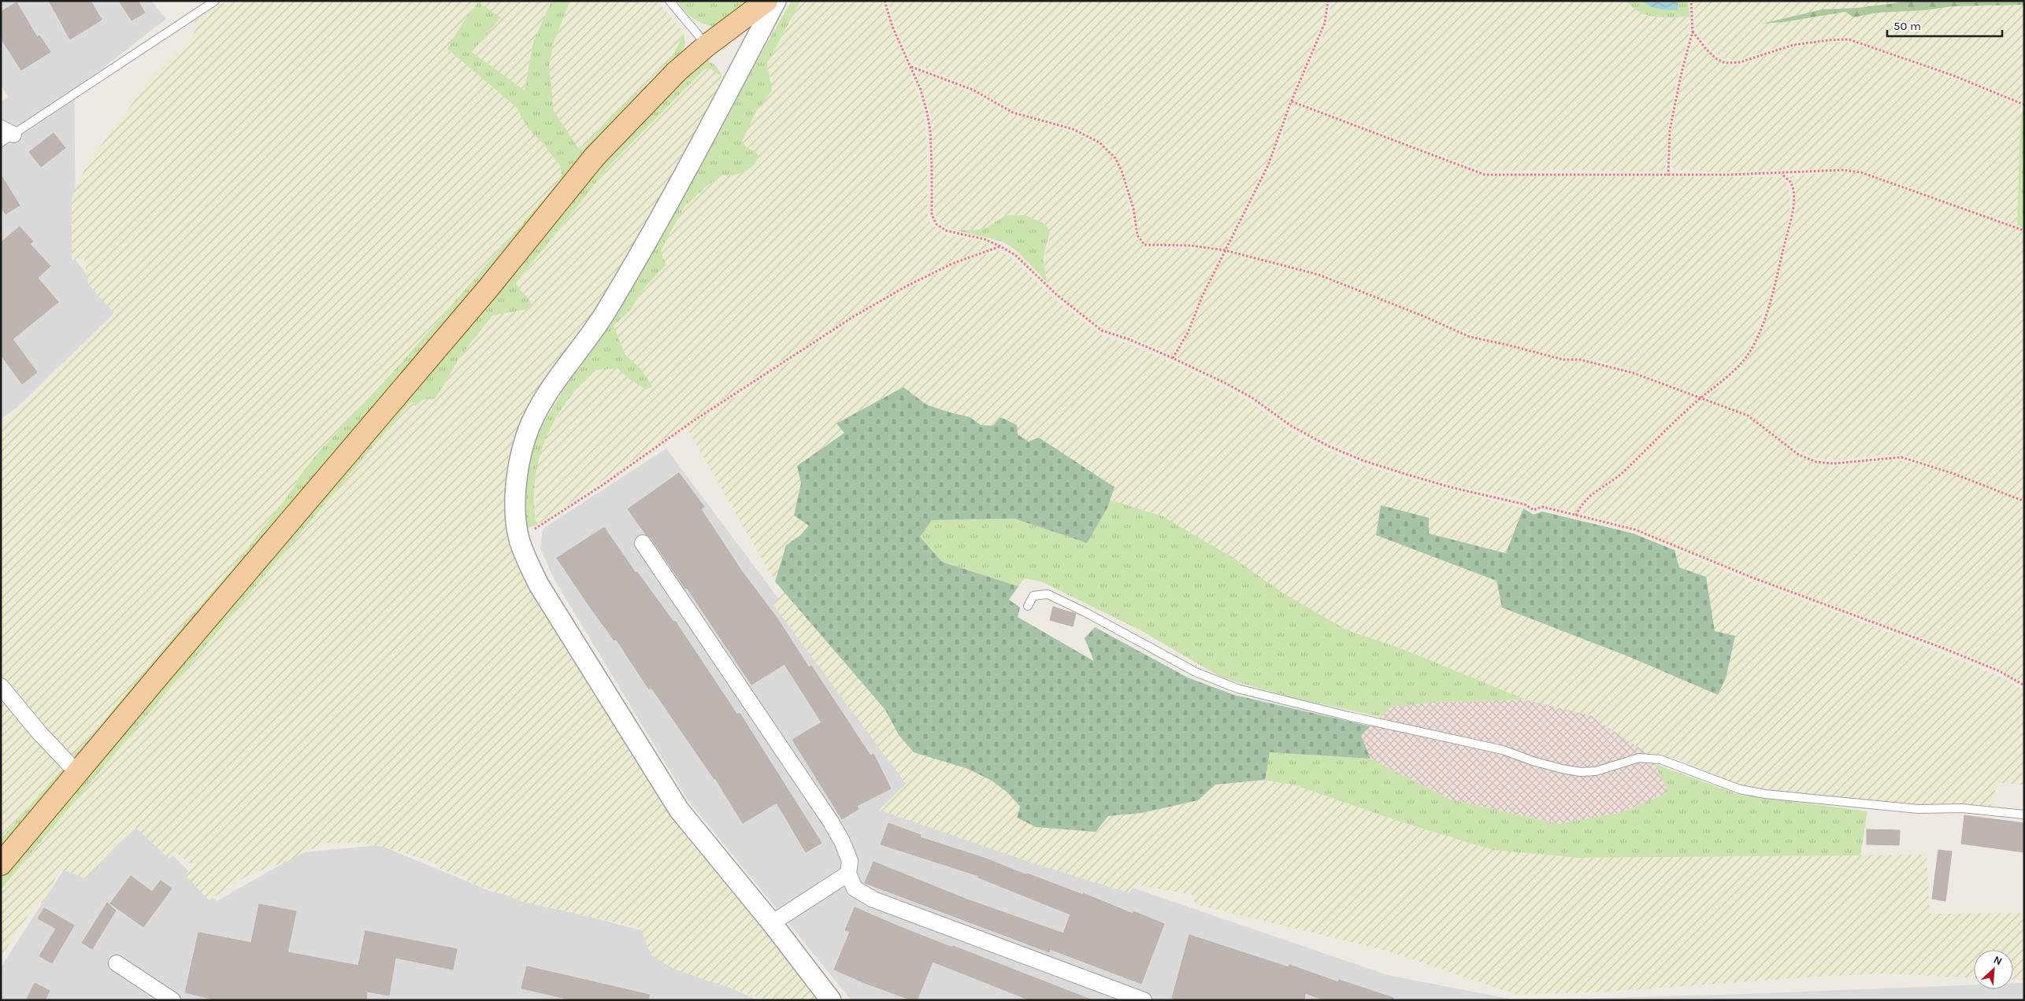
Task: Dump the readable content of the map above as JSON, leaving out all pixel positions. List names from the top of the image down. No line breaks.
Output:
{"scale_bar":"50 m","north":"top right"}
